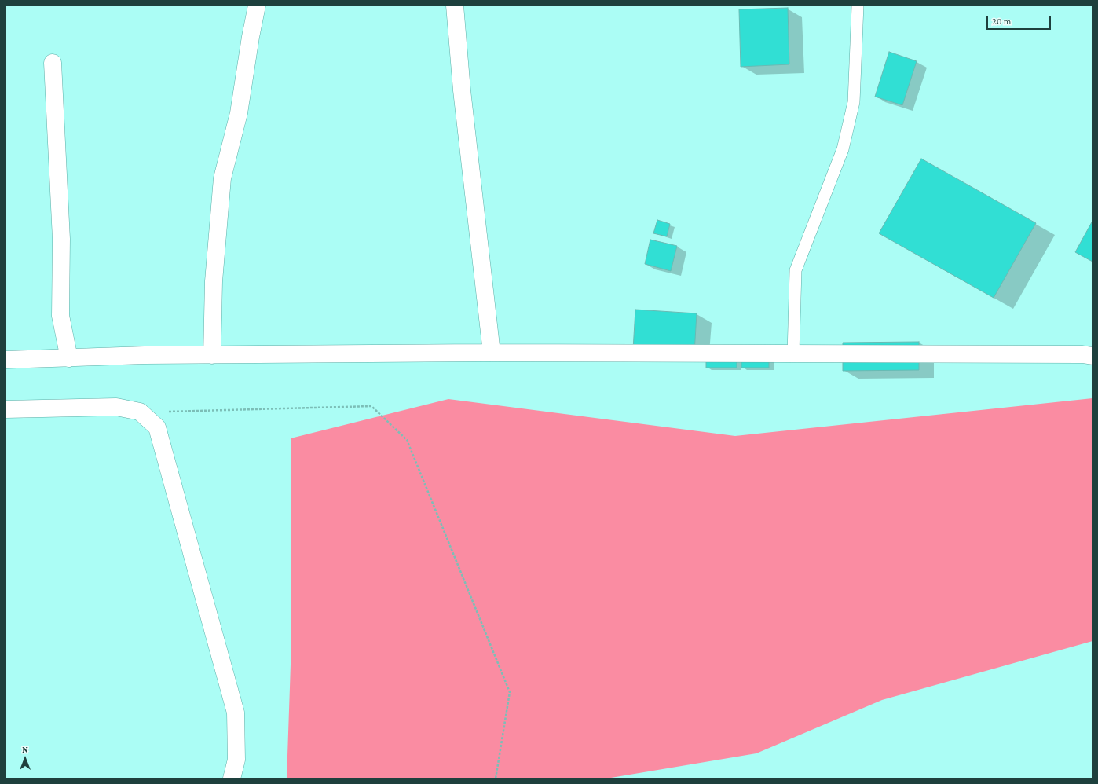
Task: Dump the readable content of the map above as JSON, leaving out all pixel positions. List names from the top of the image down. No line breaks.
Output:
{"scale_bar":"20 m","north":"top"}
